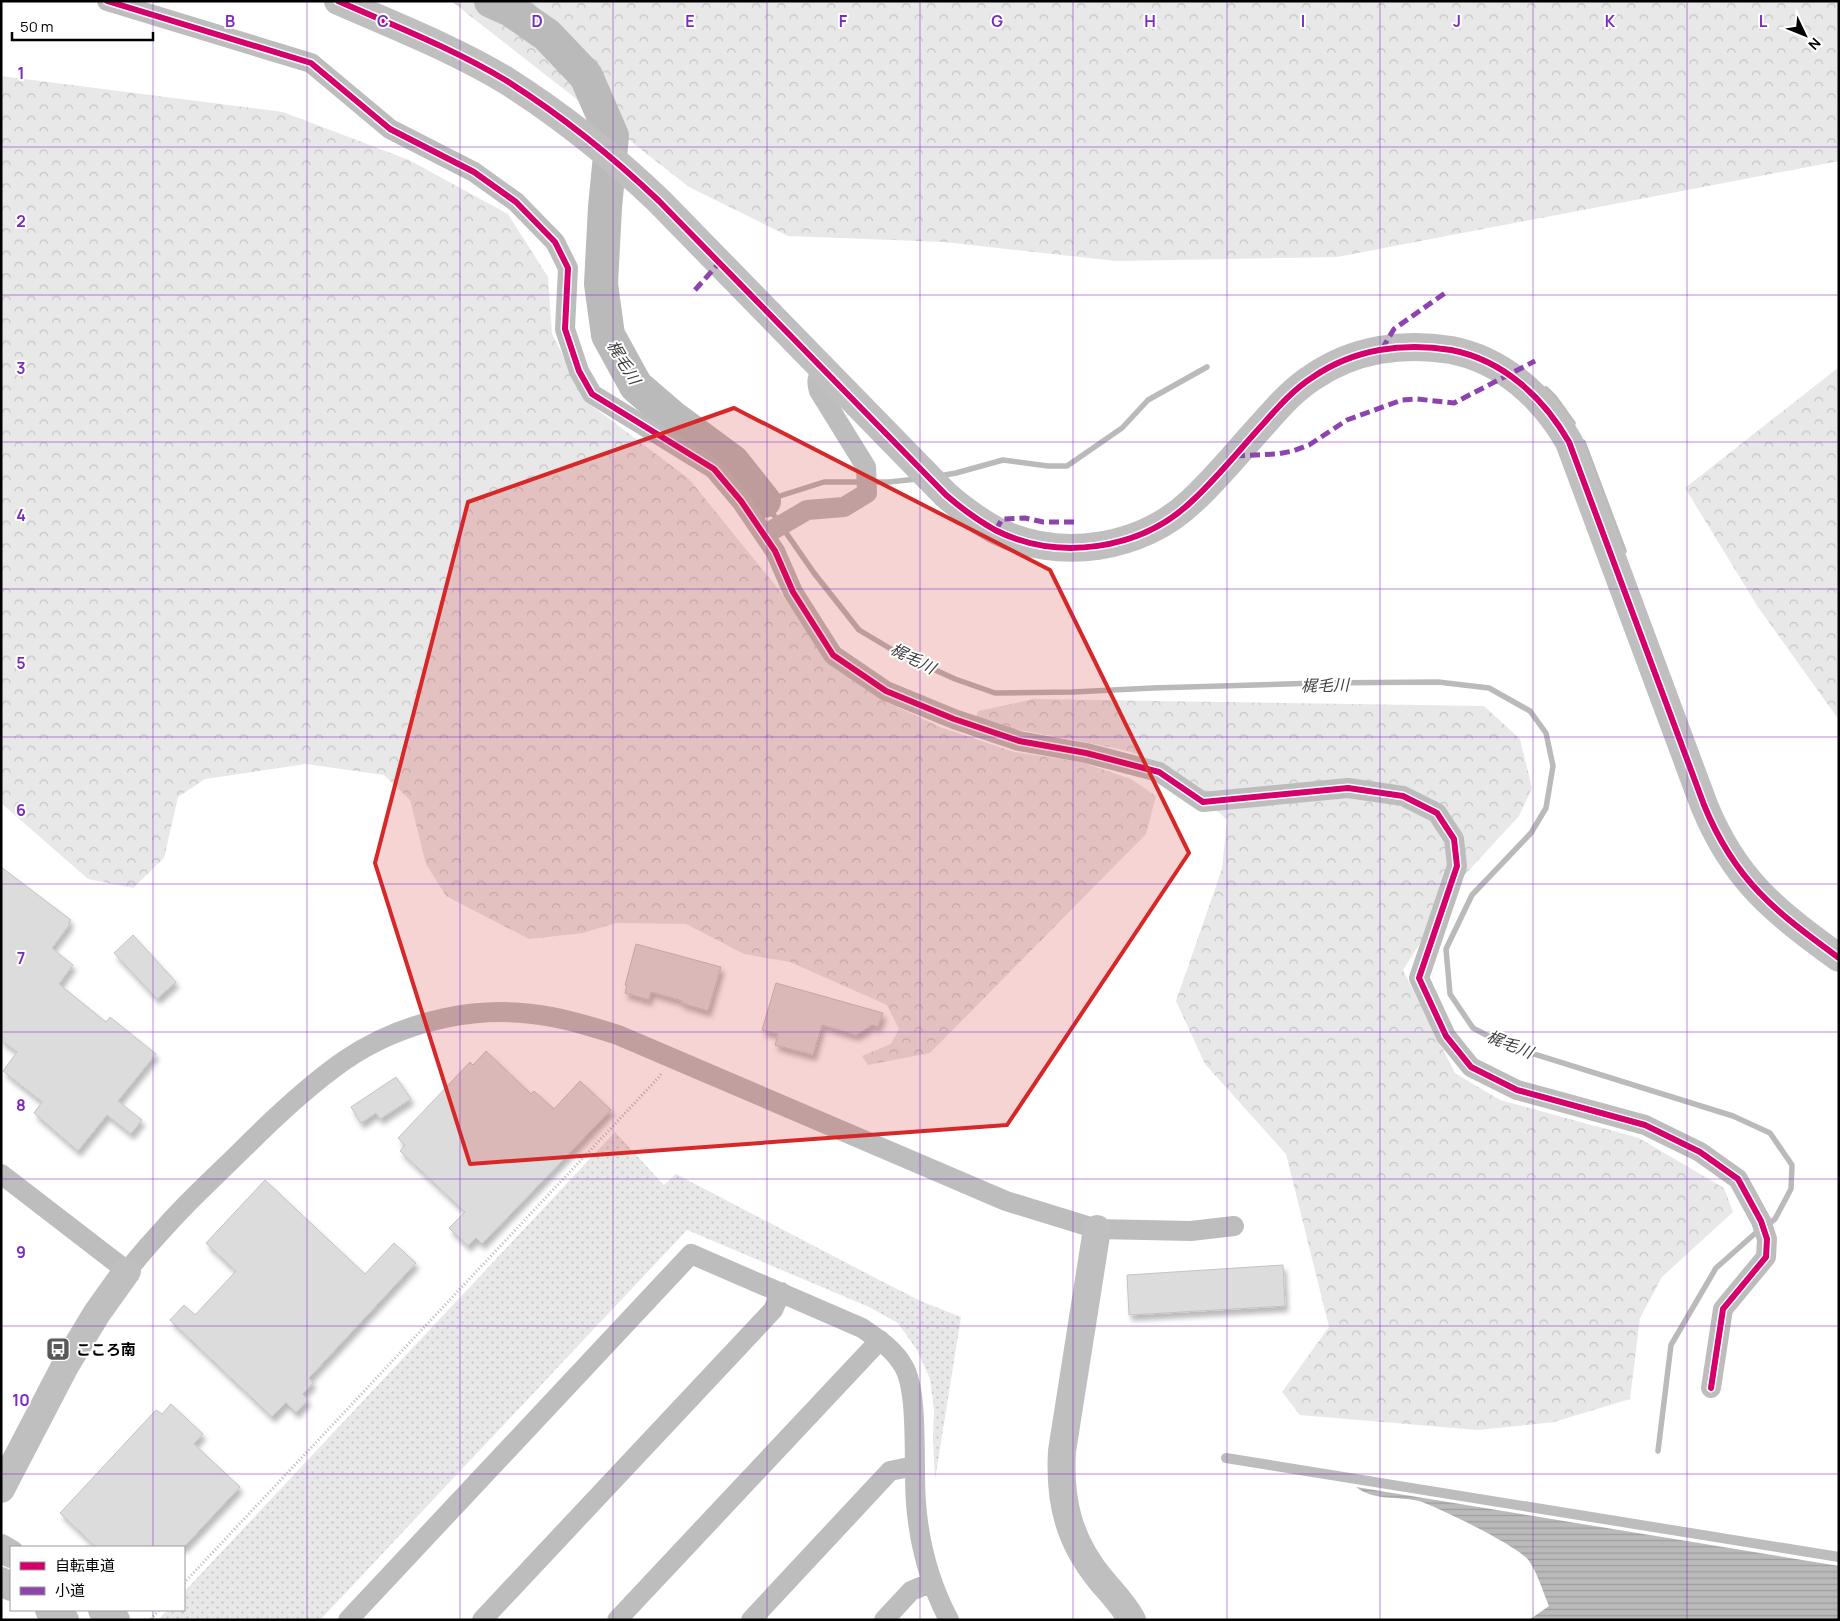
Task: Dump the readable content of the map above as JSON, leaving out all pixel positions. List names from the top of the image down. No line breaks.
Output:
{"water":["梶毛川"],"places":{"bus stop":["こころ南"]},"legend":["自転車道","小道"],"scale_bar":"50 m","north":"bottom right","grid":{"columns":["B","C","D","E","F","G","H","I","J","K","L"],"rows":["1","2","3","4","5","6","7","8","9","10"]}}
